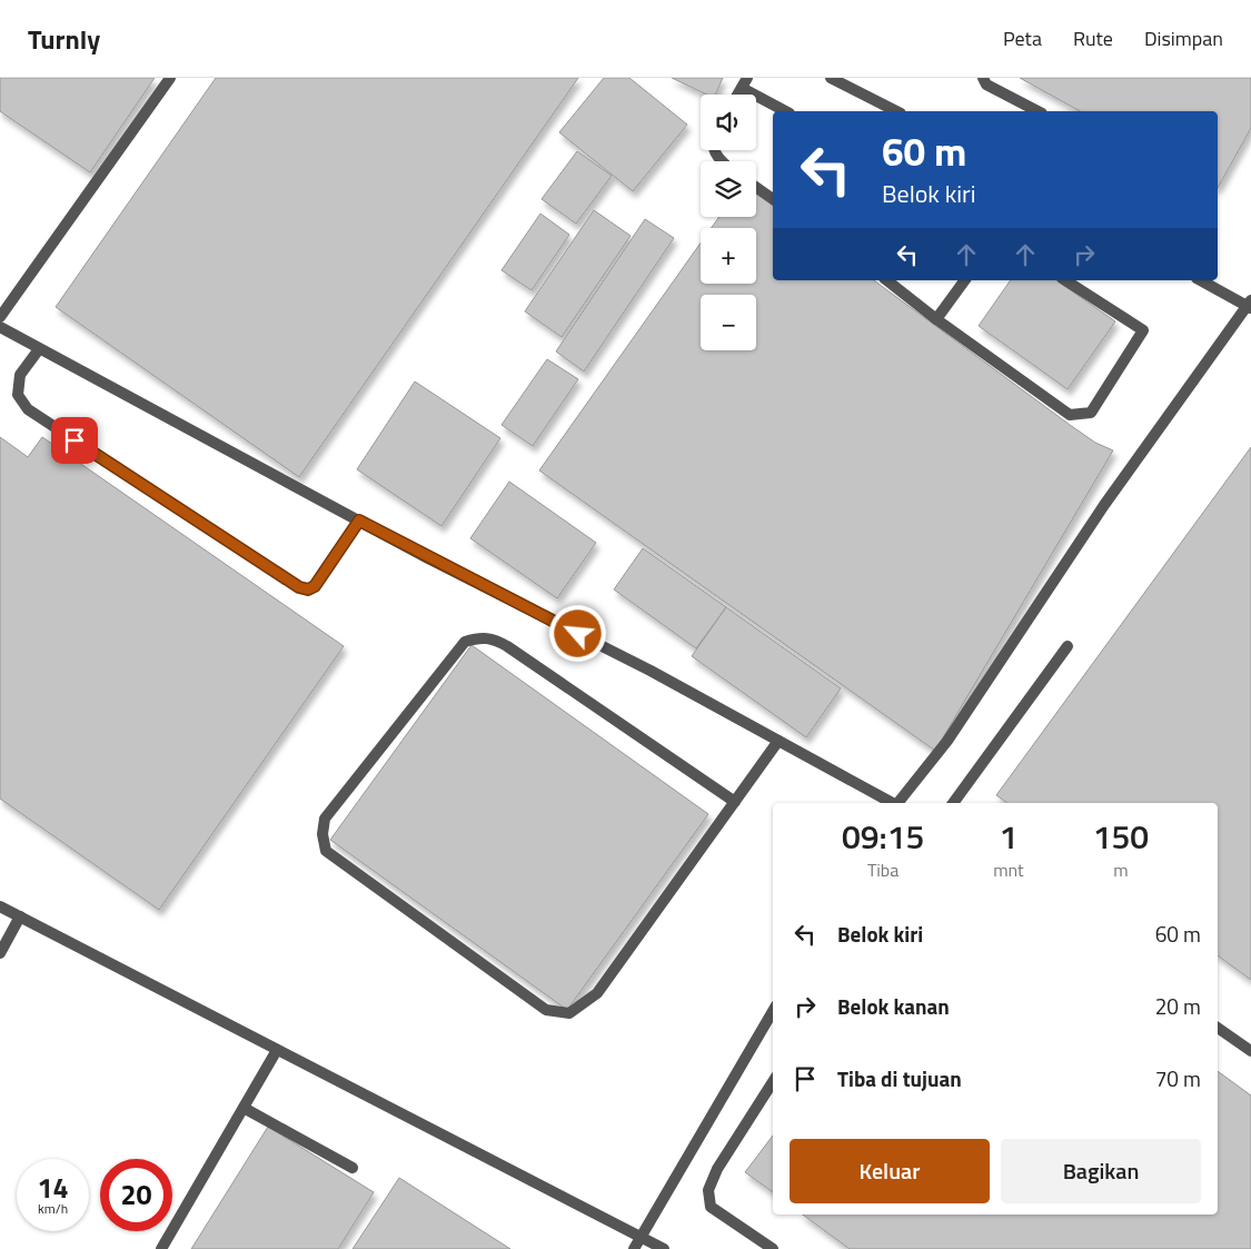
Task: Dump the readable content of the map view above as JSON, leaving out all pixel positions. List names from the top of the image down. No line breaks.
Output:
{"page":{"header":"Turnly","nav":["Peta","Rute","Disimpan"],"map_buttons":["+","−"],"turn":["60 m","Belok kiri"],"eta":["09:15","Tiba","1","mnt","150","m"],"list":[{"name":"Belok kiri","value":"60 m"},{"name":"Belok kanan","value":"20 m"},{"name":"Tiba di tujuan","value":"70 m"}],"buttons":["Keluar","Bagikan"],"speed":"14 km/h","limit":"20"}}
